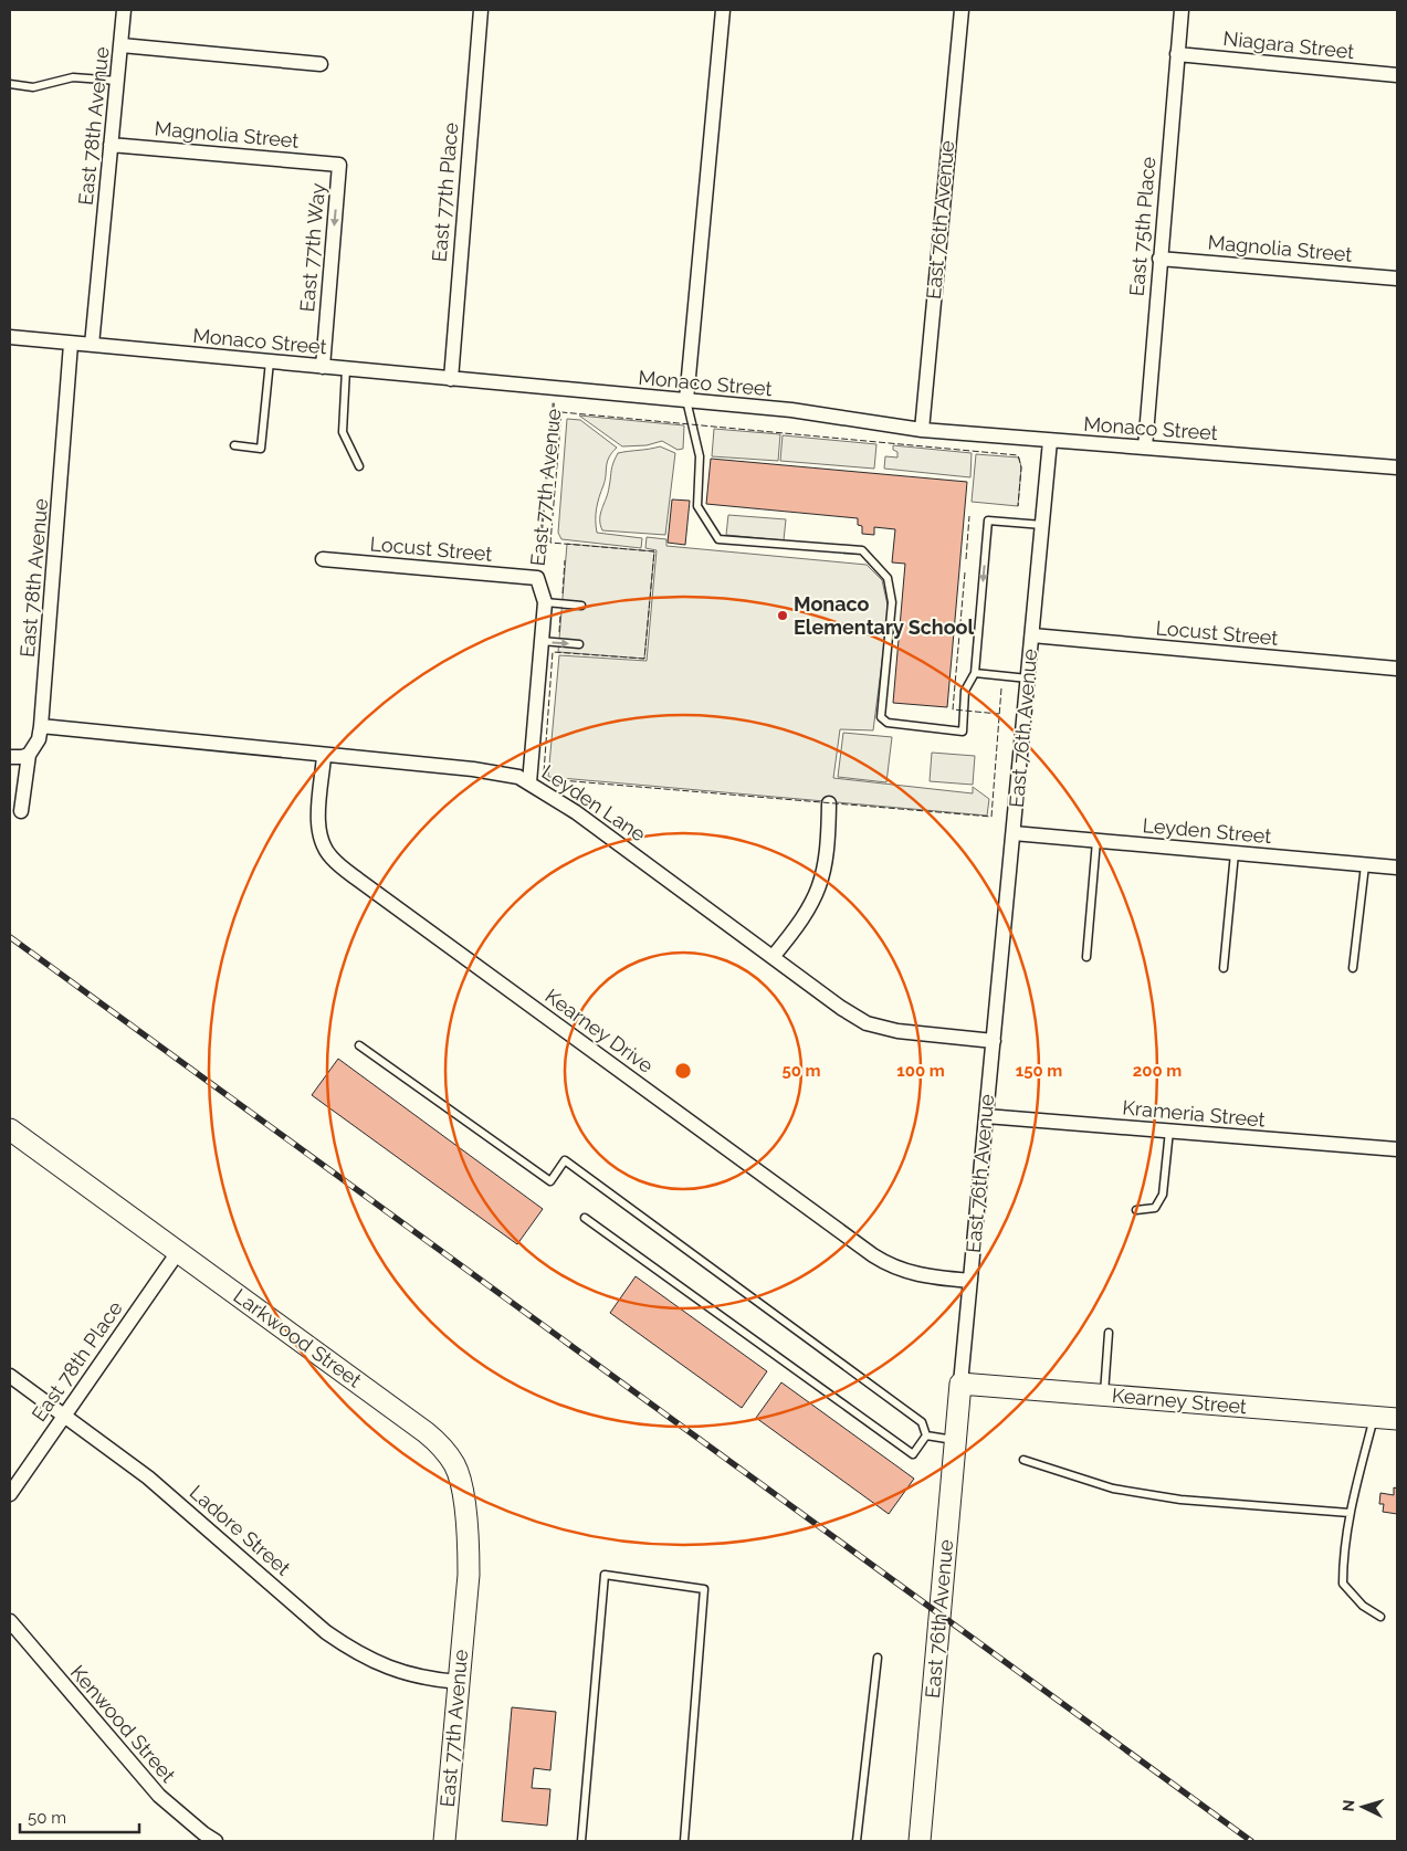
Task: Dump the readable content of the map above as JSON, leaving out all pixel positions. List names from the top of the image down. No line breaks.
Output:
{"streets":{"street":["Niagara Street","East 78th Avenue","Magnolia Street","East 77th Place","East 76th Avenue","East 75th Place","East 77th Way","Monaco Street","East 77th Avenue","Locust Street","Leyden Lane","Leyden Street","Kearney Drive","Krameria Street","Larkwood Street","East 78th Place","Kearney Street","Ladore Street","Kenwood Street"]},"crossings":[["Niagara Street","East 75th Place"],["East 78th Avenue","Magnolia Street"],["East 78th Avenue","Monaco Street"],["East 78th Avenue","Leyden Lane"],["Magnolia Street","East 75th Place"],["Magnolia Street","East 77th Way"],["East 77th Place","Monaco Street"],["East 76th Avenue","Monaco Street"],["East 76th Avenue","Locust Street"],["East 76th Avenue","Leyden Lane"],["East 76th Avenue","Leyden Street"],["East 76th Avenue","Kearney Drive"],["East 76th Avenue","Krameria Street"],["East 76th Avenue","Kearney Street"],["East 75th Place","Monaco Street"],["East 77th Way","Monaco Street"],["Monaco Street","East 77th Avenue"],["East 77th Avenue","Locust Street"],["East 77th Avenue","Leyden Lane"],["East 77th Avenue","Larkwood Street"],["East 77th Avenue","Ladore Street"],["Leyden Lane","Kearney Drive"],["Larkwood Street","East 78th Place"],["East 78th Place","Ladore Street"]],"one_way":["East 77th Way"],"places":["Monaco Elementary School"],"scale_bar":"50 m","north":"left","rings":["50 m","100 m","150 m","200 m"]}
